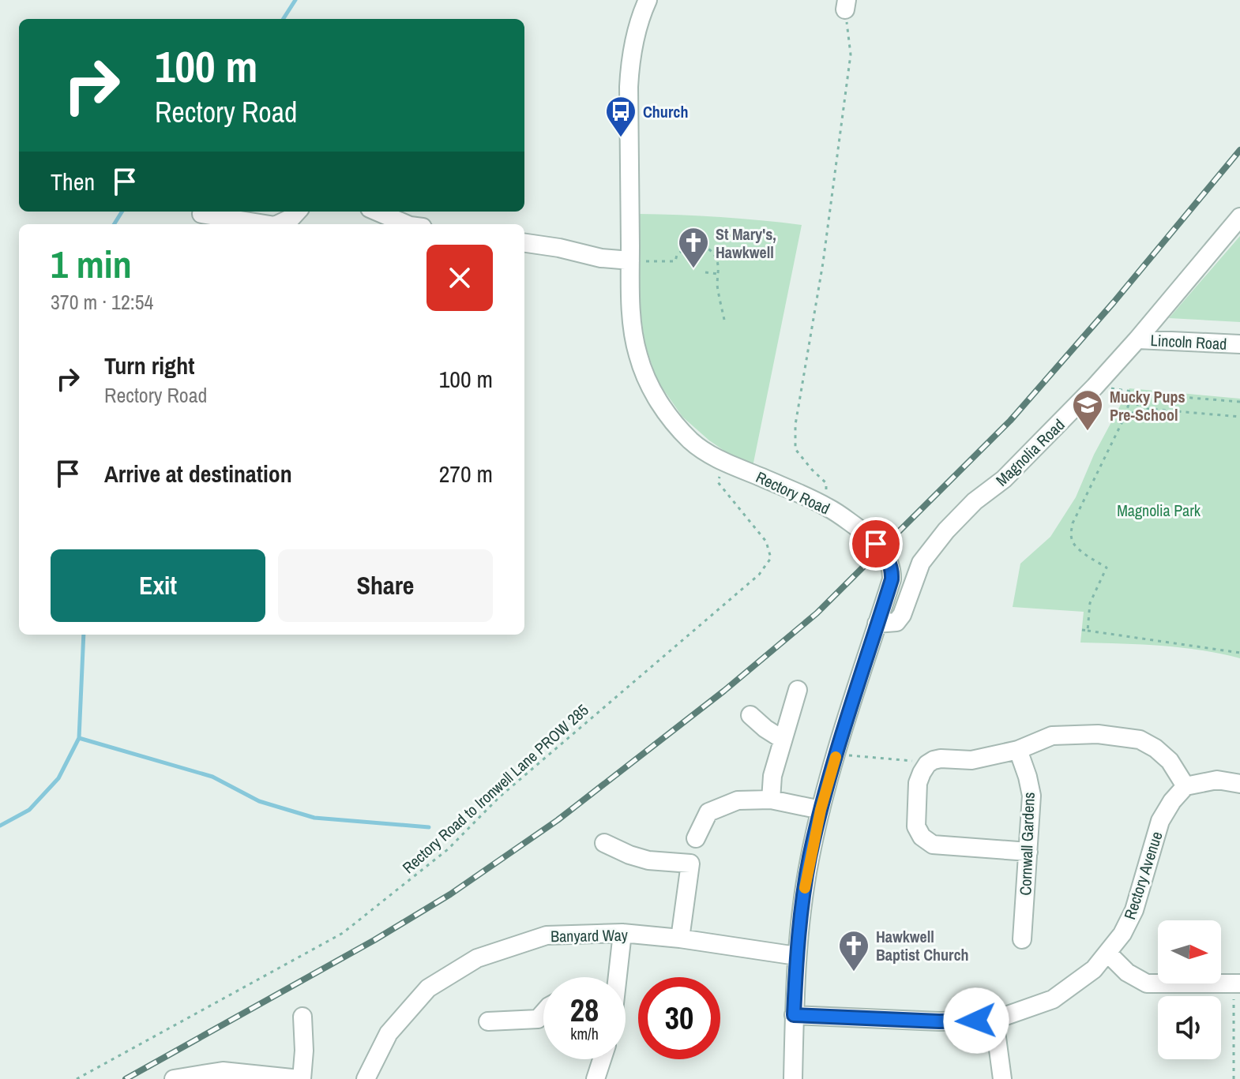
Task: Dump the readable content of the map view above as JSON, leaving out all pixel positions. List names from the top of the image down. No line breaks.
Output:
{"streets":{"street":["Lincoln Road","Magnolia Road","Rectory Road","Cornwall Gardens","Rectory Avenue","Banyard Way"],"path":["Rectory Road to Ironwell Lane PROW 285"]},"crossings":[["Lincoln Road","Magnolia Road"],["Magnolia Road","Rectory Road"],["Rectory Road","Rectory Road to Ironwell Lane PROW 285"],["Rectory Road","Rectory Avenue"],["Rectory Road","Banyard Way"]],"parks":["Magnolia Park"],"places":{"bus stop":["Church"],"church":["St Mary's, Hawkwell","Hawkwell Baptist Church"],"school or university":["Mucky Pups Pre-School"]},"north":"right","page":{"turn":["100 m","Rectory Road"],"then":"Then","heading":["1 min","370 m · 12:54"],"list":[{"name":"Turn right","note":"Rectory Road","value":"100 m"},{"name":"Arrive at destination","value":"270 m"}],"buttons":["Exit","Share"],"speed":"28 km/h","limit":"30"}}
